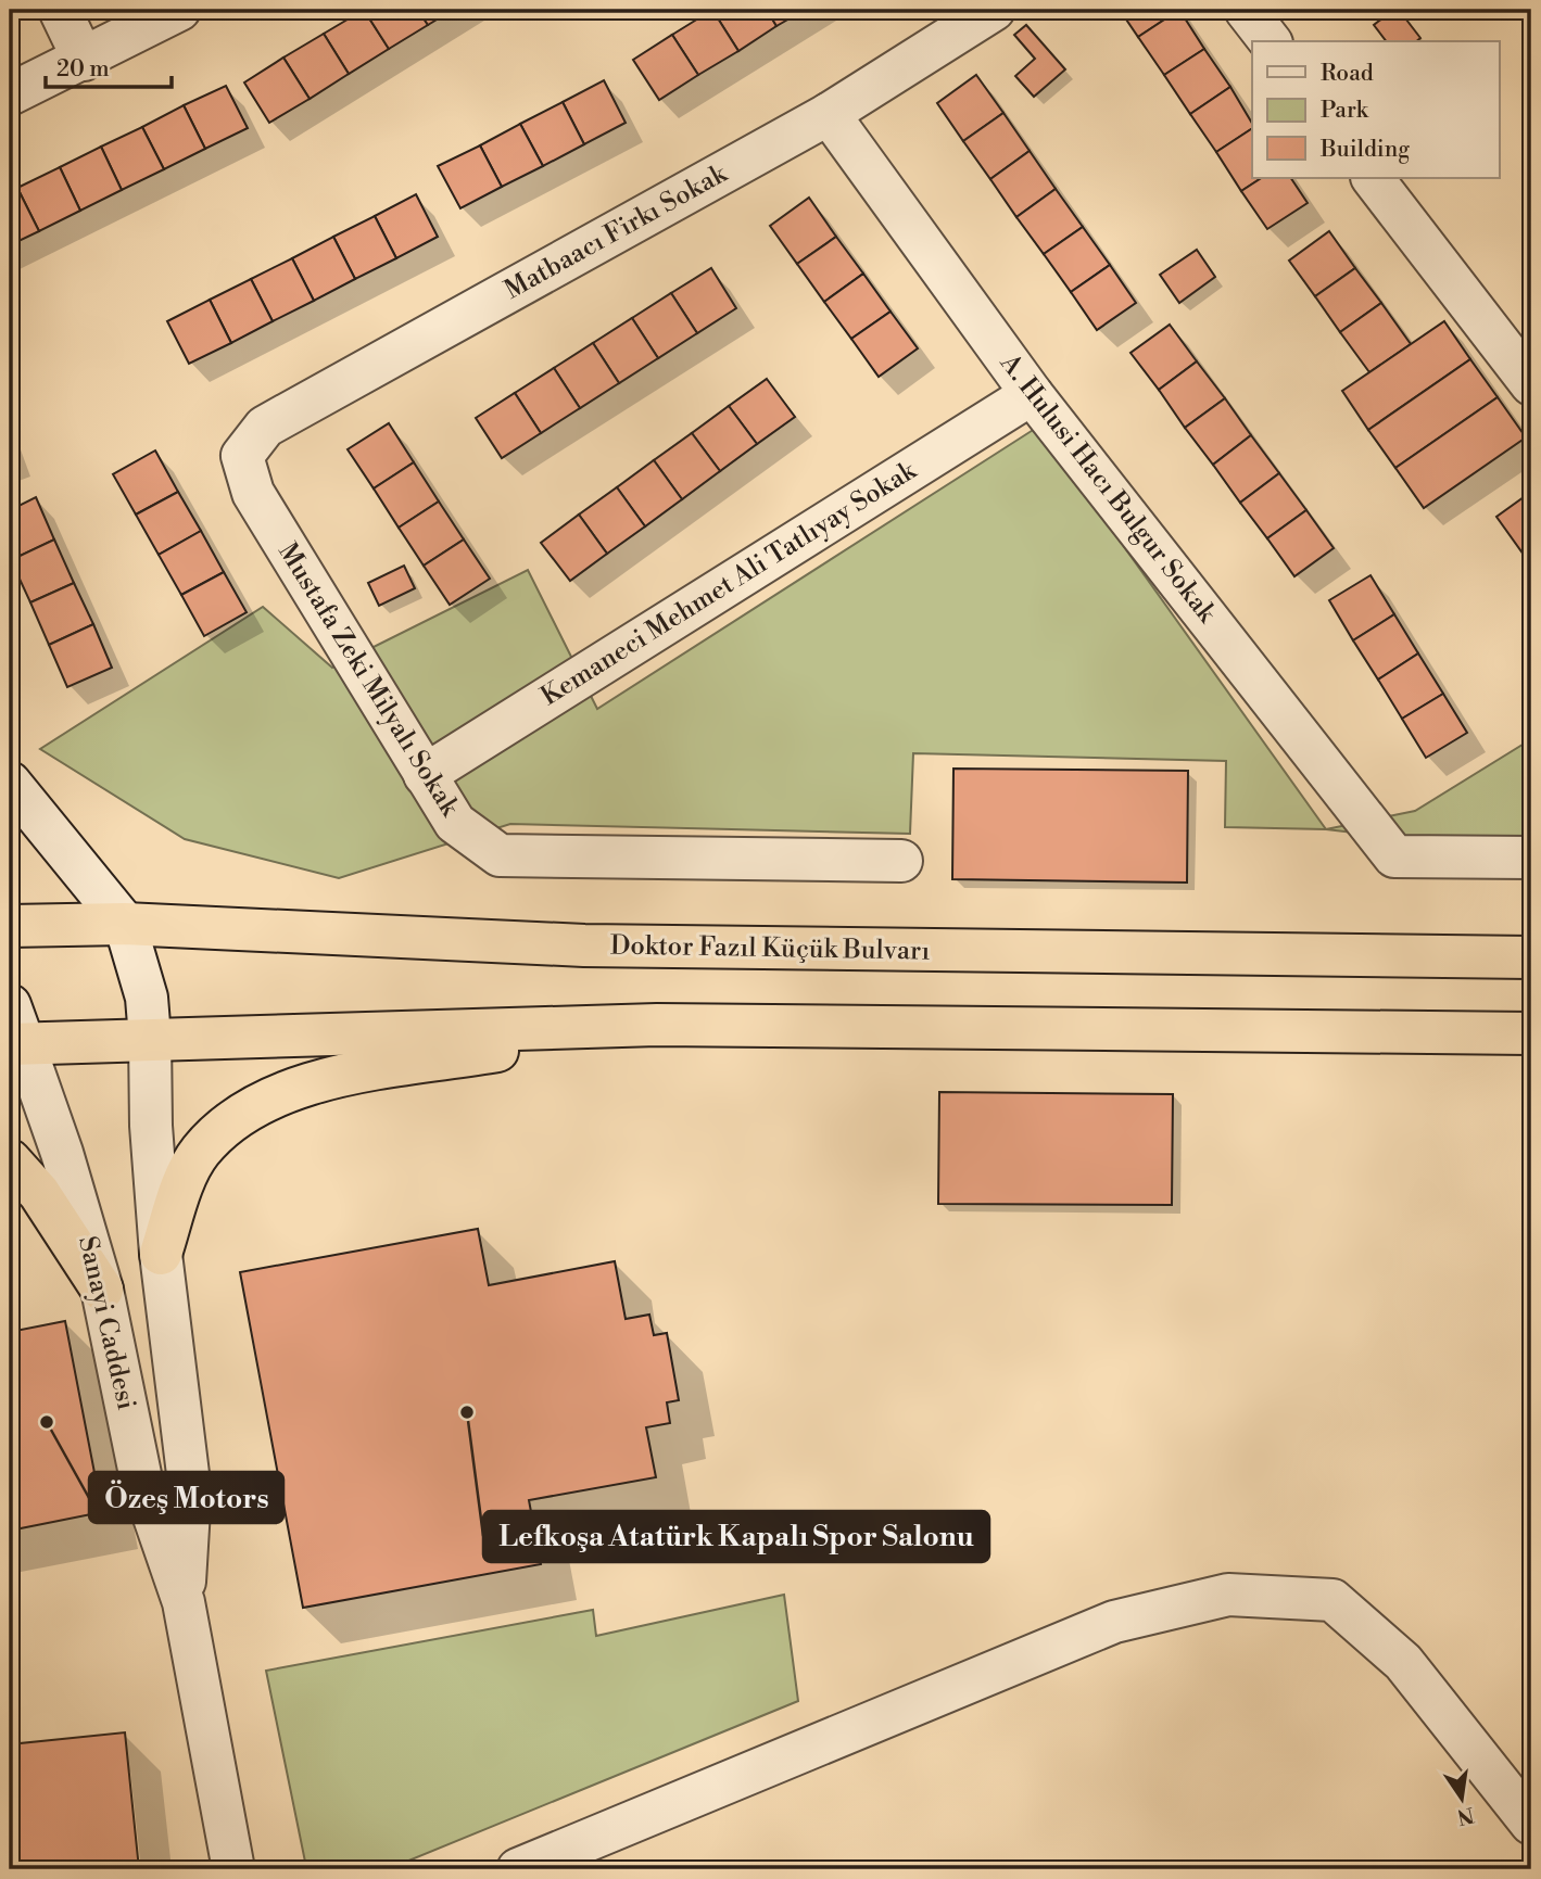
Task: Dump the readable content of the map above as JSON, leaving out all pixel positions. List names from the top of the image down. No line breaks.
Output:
{"streets":{"highway":["Doktor Fazıl Küçük Bulvarı"],"street":["Matbaacı Firkı Sokak","A. Hulusi Hacı Bulgur Sokak","Kemaneci Mehmet Ali Tatlıyay Sokak","Mustafa Zeki Milyalı Sokak","Sanayi Caddesi"]},"crossings":[["Matbaacı Firkı Sokak","A. Hulusi Hacı Bulgur Sokak"],["Matbaacı Firkı Sokak","Mustafa Zeki Milyalı Sokak"],["A. Hulusi Hacı Bulgur Sokak","Kemaneci Mehmet Ali Tatlıyay Sokak"],["Kemaneci Mehmet Ali Tatlıyay Sokak","Mustafa Zeki Milyalı Sokak"],["Doktor Fazıl Küçük Bulvarı","Sanayi Caddesi"]],"places":["Lefkoşa Atatürk Kapalı Spor Salonu","Özeş Motors"],"legend":["Road","Park","Building"],"scale_bar":"20 m","north":"bottom"}
